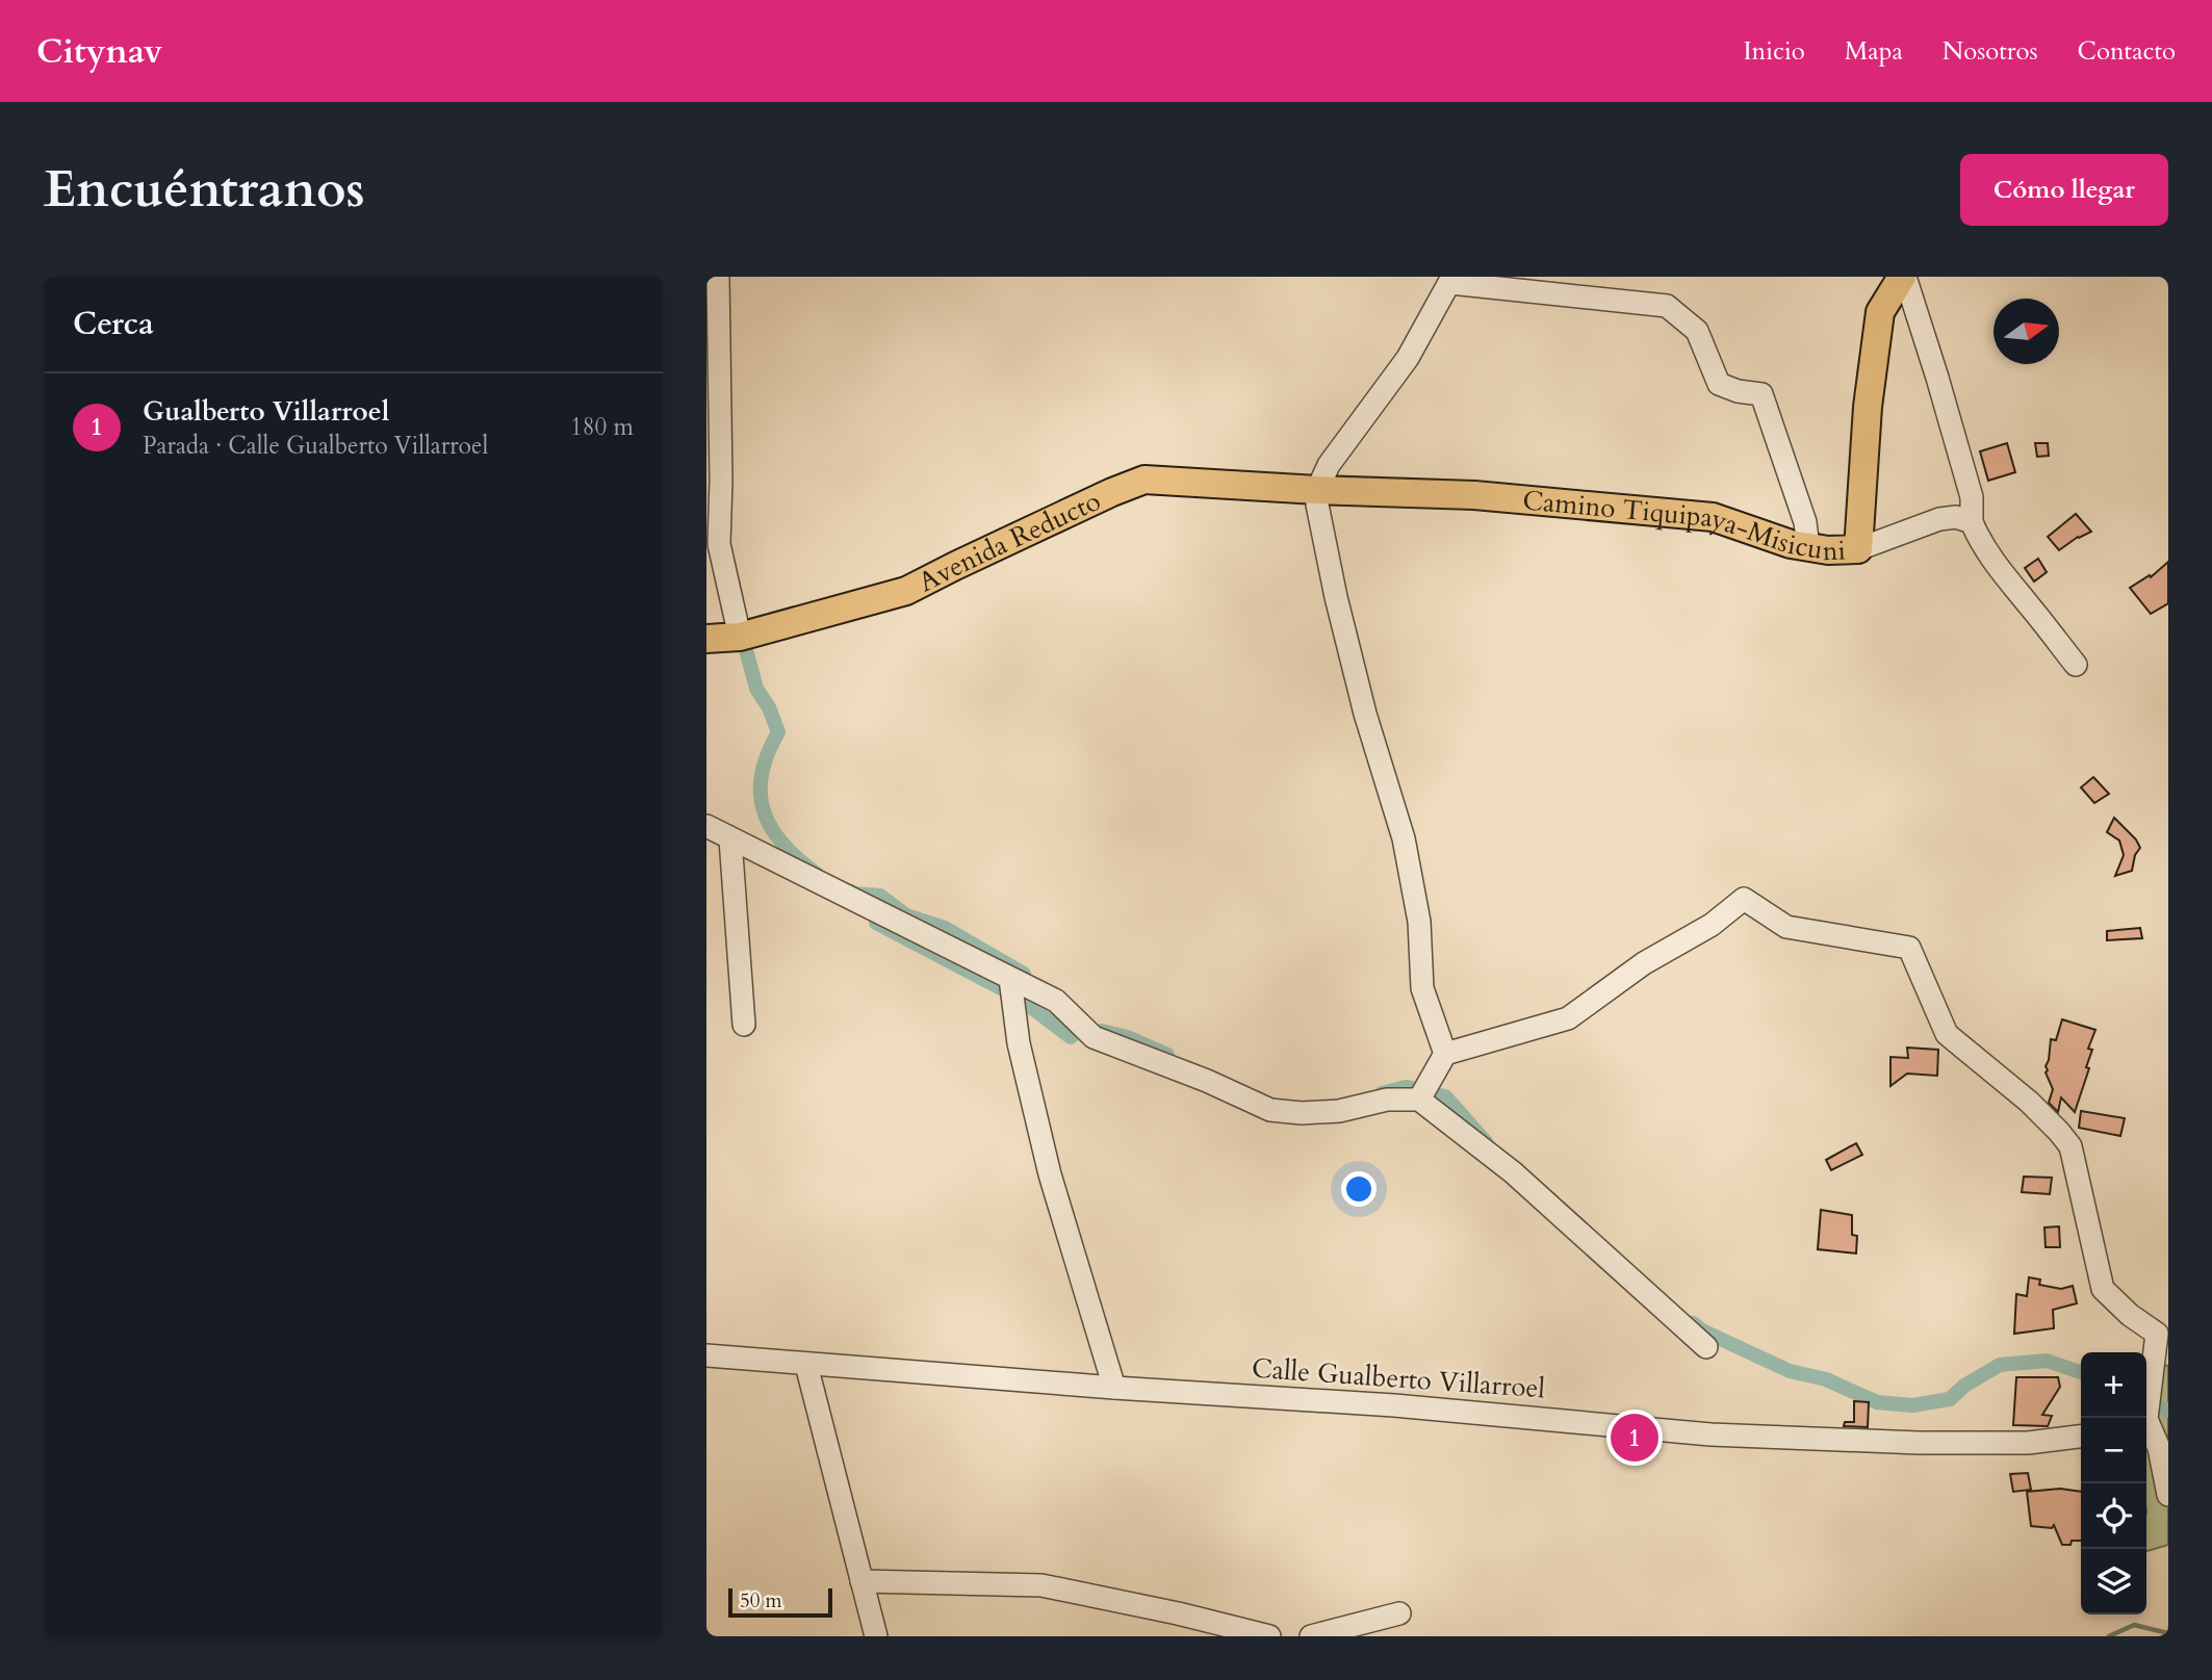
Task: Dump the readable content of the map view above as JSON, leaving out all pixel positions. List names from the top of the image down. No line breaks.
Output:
{"streets":{"main road":["Camino Tiquipaya-Misicuni","Avenida Reducto"],"street":["Calle Gualberto Villarroel"]},"crossings":[["Camino Tiquipaya-Misicuni","Avenida Reducto"]],"scale_bar":"50 m","north":"right","page":{"header":"Citynav","nav":["Inicio","Mapa","Nosotros","Contacto"],"buttons":"Cómo llegar","title":"Encuéntranos","heading":"Cerca","list":[{"mark":"1","name":"Gualberto Villarroel","note":"Parada · Calle Gualberto Villarroel","value":"180 m"}],"map_buttons":["+","−"],"pins":"1","scale":"50 m"}}
